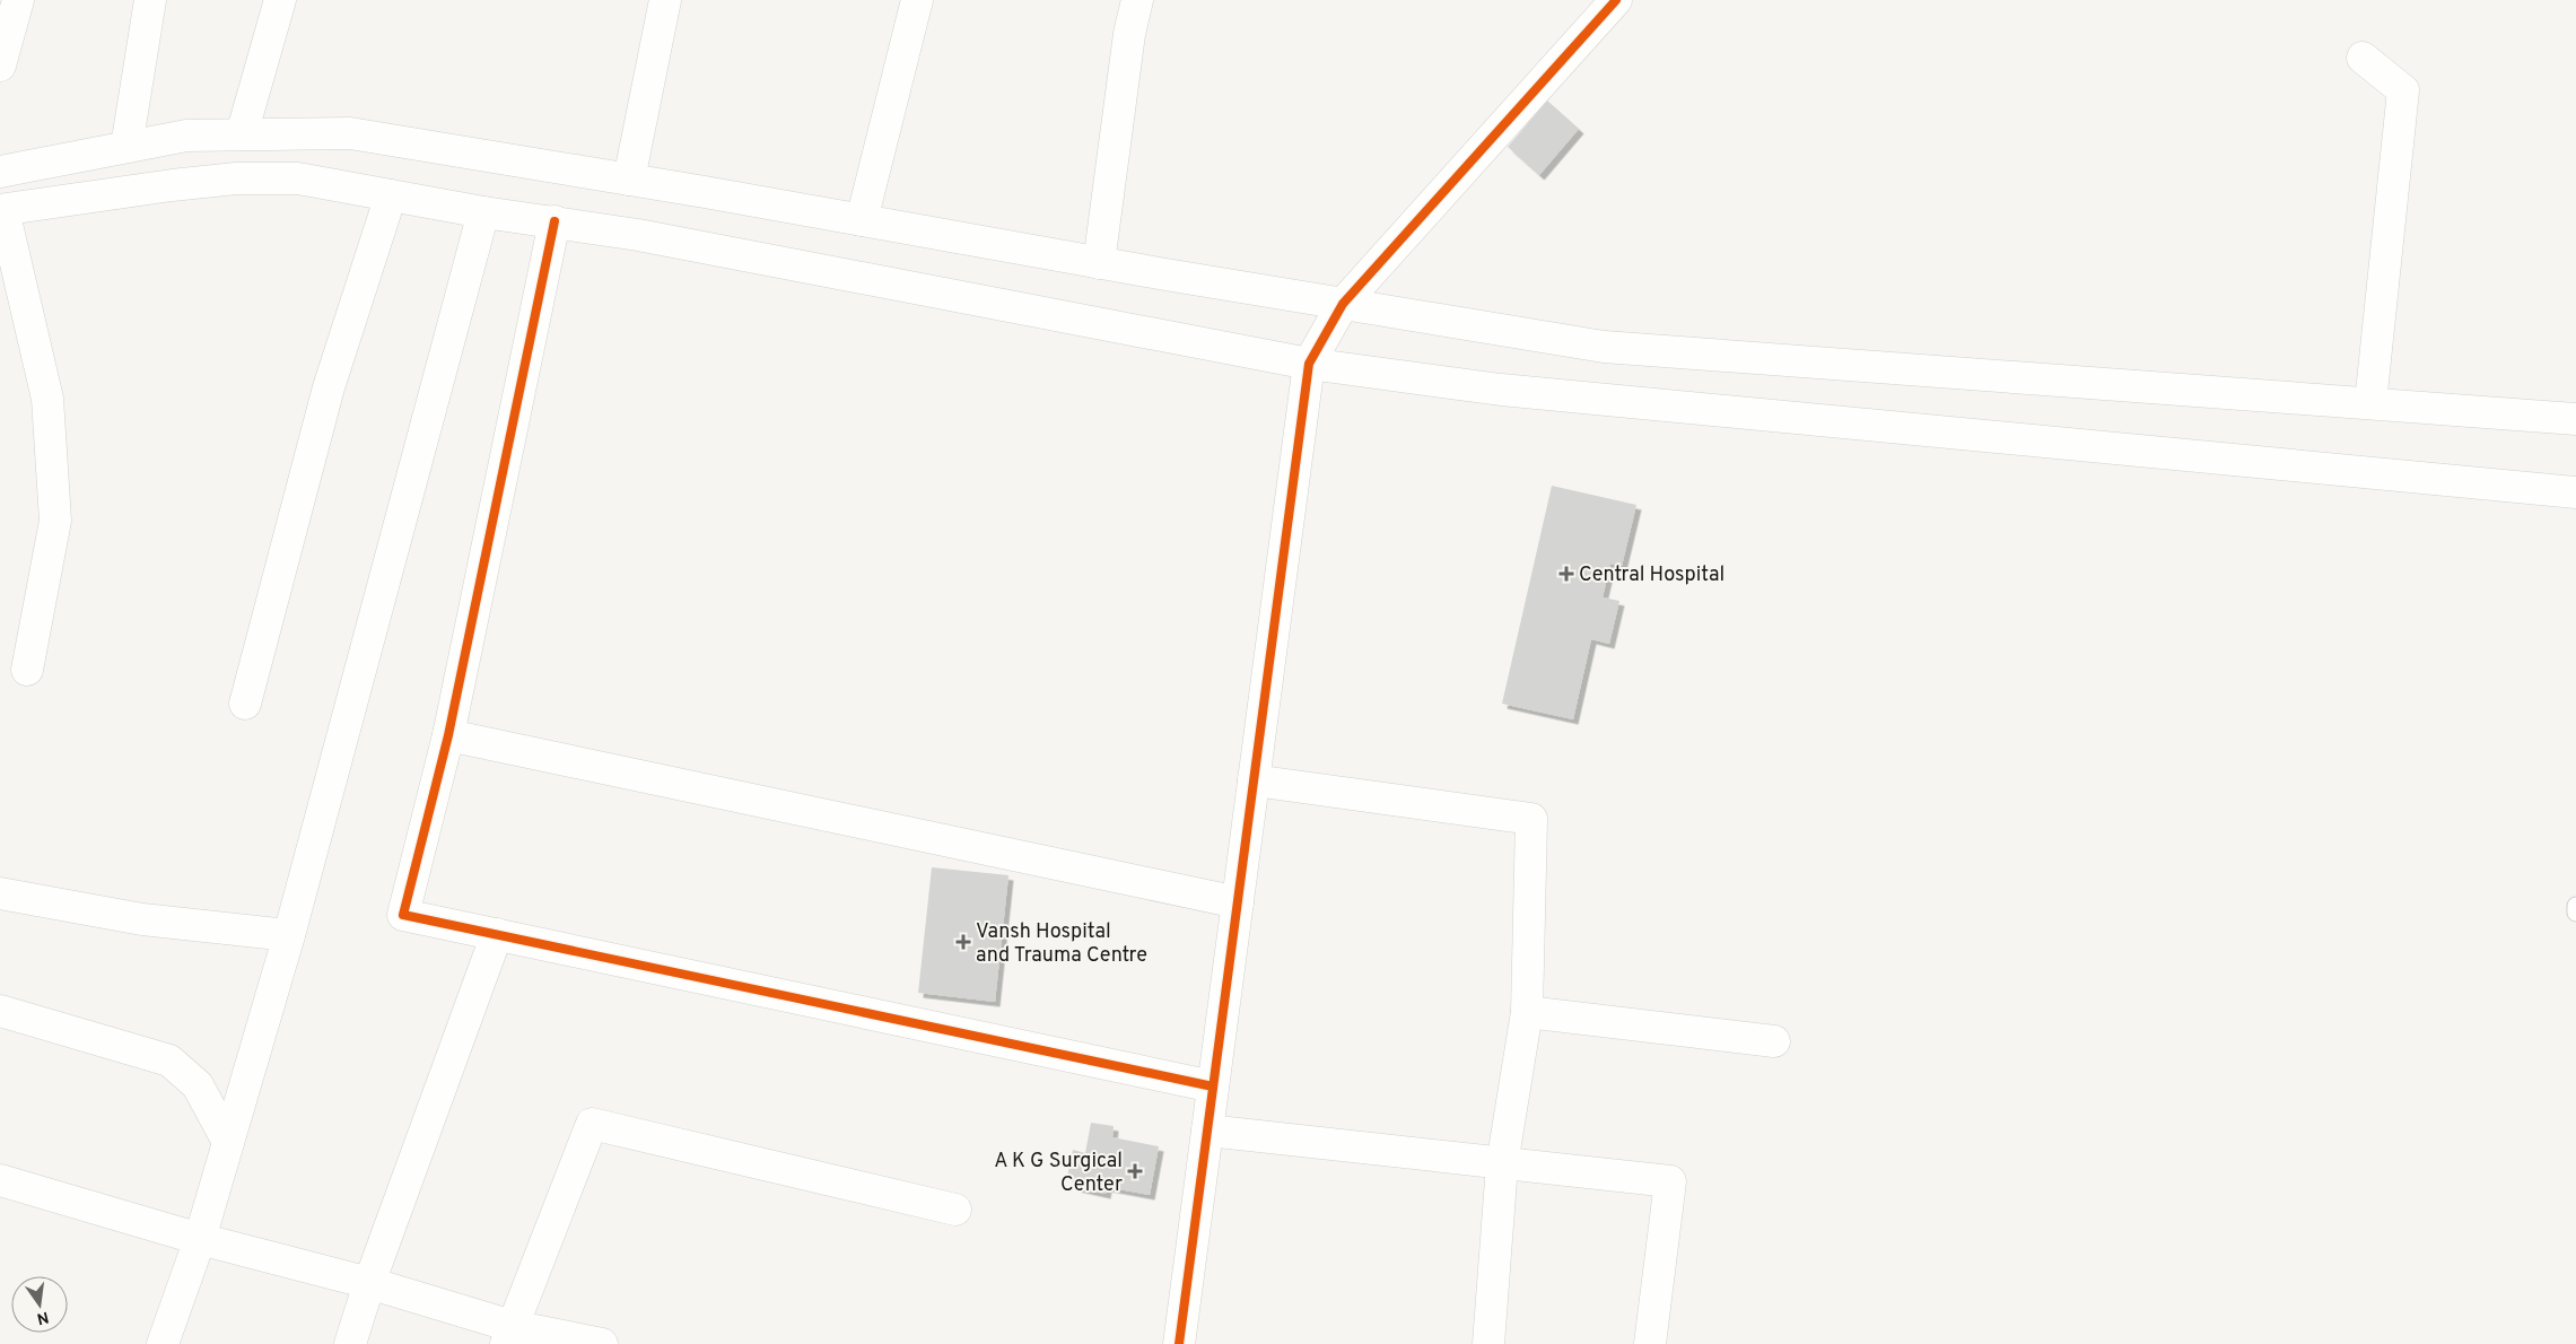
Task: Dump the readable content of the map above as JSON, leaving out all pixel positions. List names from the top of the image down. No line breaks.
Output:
{"places":{"health":["Central Hospital","Vansh Hospital and Trauma Centre","A K G Surgical Center"]},"north":"bottom"}
